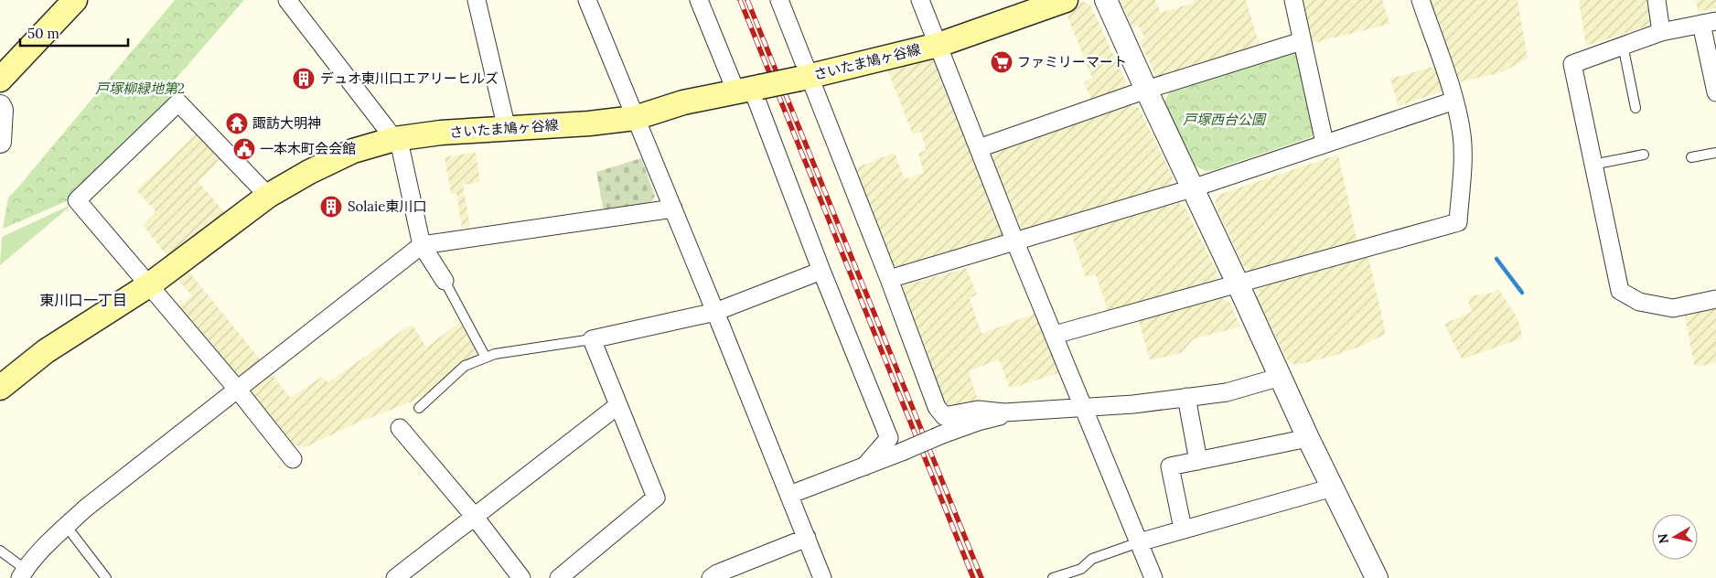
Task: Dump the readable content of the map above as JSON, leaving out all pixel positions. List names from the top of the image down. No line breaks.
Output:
{"streets":{"main road":["さいたま鳩ヶ谷線"]},"districts":["東川口一丁目"],"parks":["戸塚柳緑地第2","戸塚西台公園"],"places":{"supermarket":["ファミリーマート"],"building":["デュオ東川口エアリーヒルズ","Solaie東川口"],"temple":["諏訪大明神"],"public building":["一本木町会会館"]},"scale_bar":"50 m","north":"left"}
